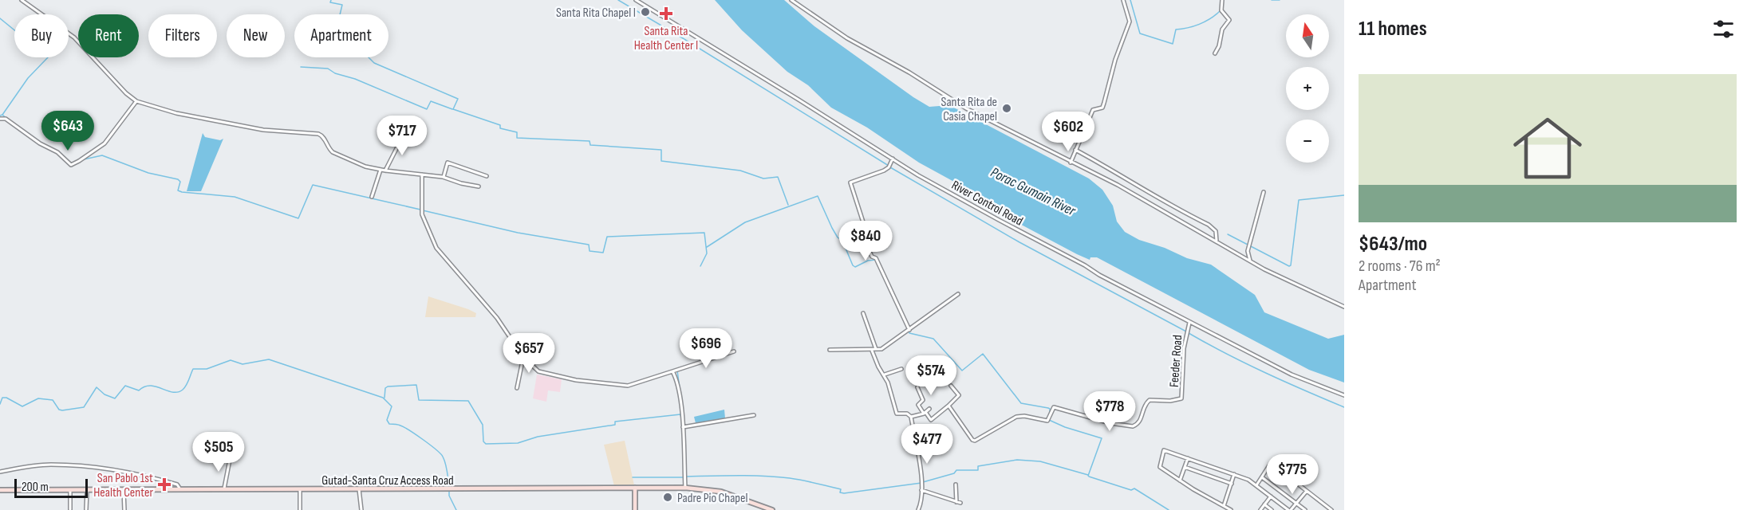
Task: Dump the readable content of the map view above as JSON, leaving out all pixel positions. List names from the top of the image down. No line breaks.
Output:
{"streets":{"main road":["Gutad-Santa Cruz Access Road"],"street":["River Control Road","Feeder Road"]},"crossings":[["River Control Road","Feeder Road"]],"water":["Porac Gumain River"],"places":{"other":["Santa Rita Chapel I","Santa Rita de Casia Chapel","Padre Pio Chapel"],"health":["Santa Rita Health Center I","San Pablo 1st Health Center"]},"scale_bar":"200 m","north":"top","page":{"heading":"11 homes","map_buttons":["+","−"],"chip":["Buy","Rent","Filters","New","Apartment"],"list":[{"name":"$643/mo","note":"2 rooms · 76 m² · Apartment"}],"price":["$643","$602","$717","$840","$696","$657","$574","$778","$477","$505","$775"],"scale":"200 m"}}
